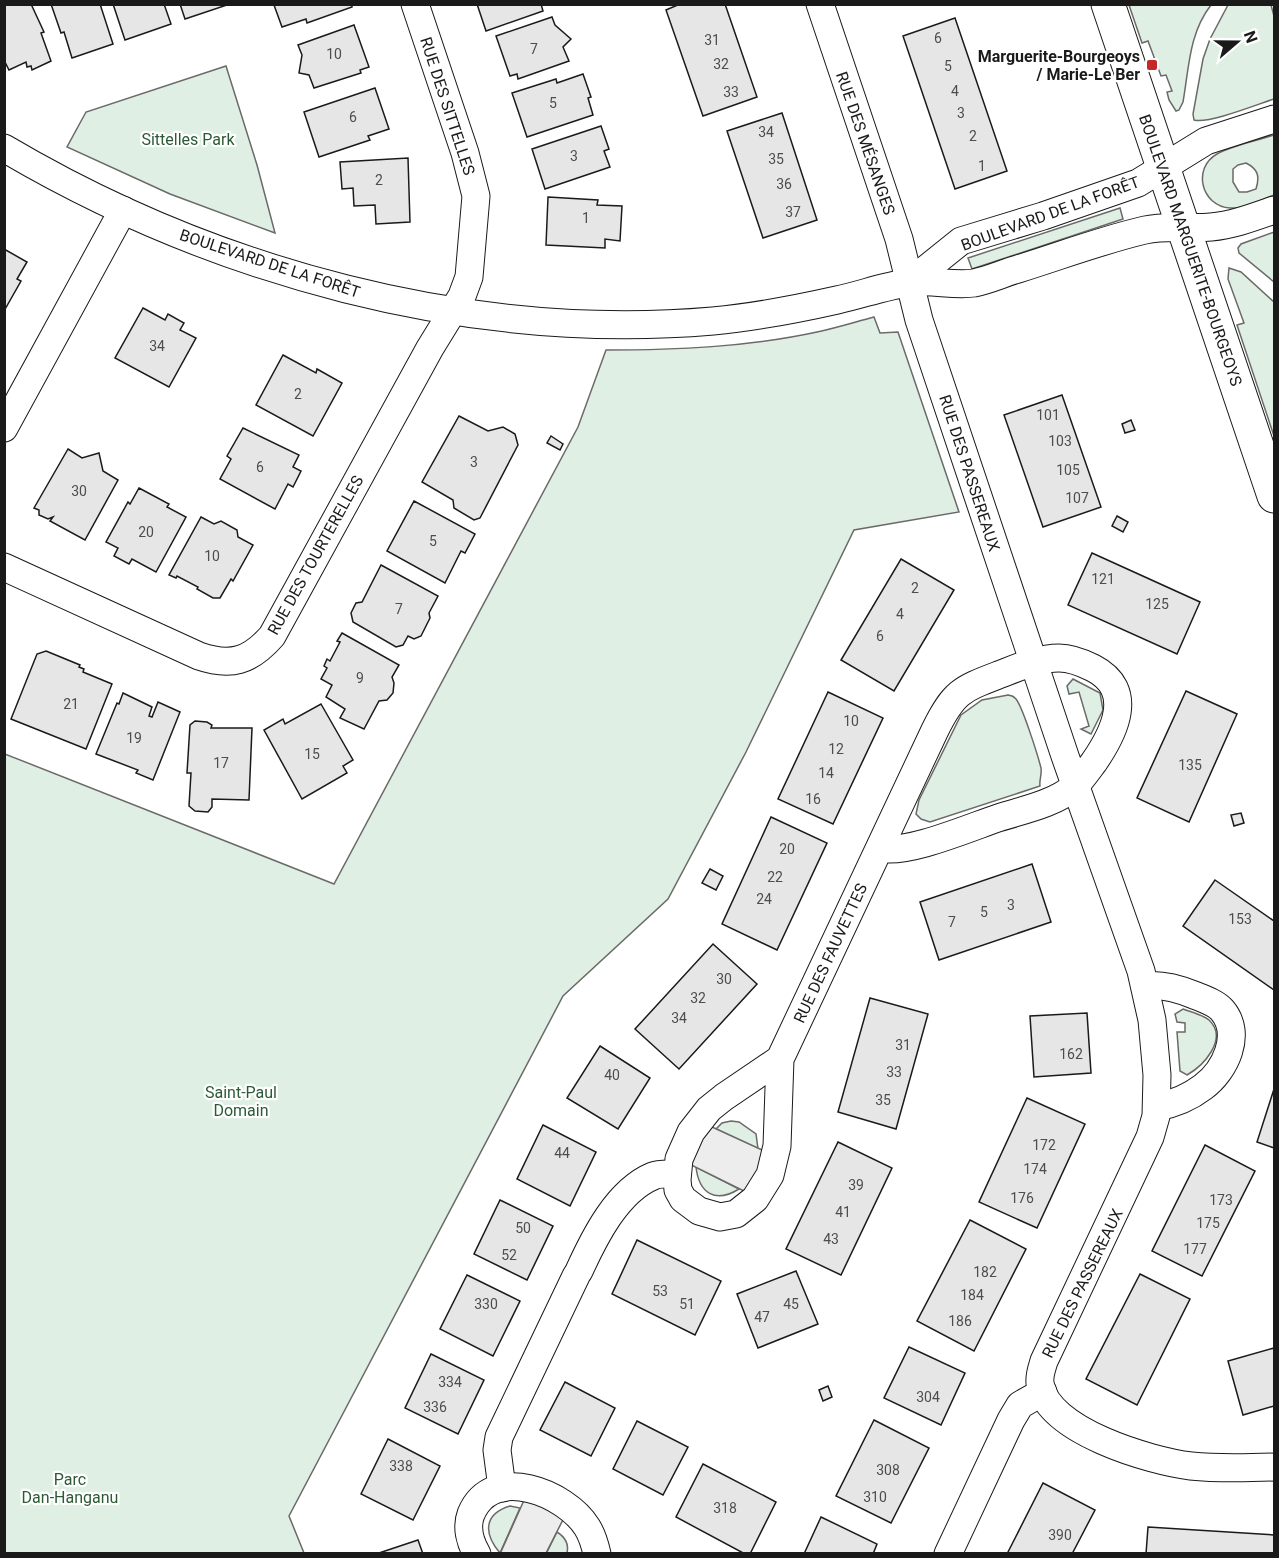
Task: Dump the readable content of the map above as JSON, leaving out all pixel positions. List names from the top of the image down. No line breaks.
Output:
{"streets":{"street":["RUE DES SITTELLES","RUE DES MÉSANGES","BOULEVARD DE LA FORÊT","BOULEVARD MARGUERITE-BOURGEOYS","RUE DES PASSEREAUX","RUE DES TOURTERELLES","RUE DES FAUVETTES"]},"crossings":[["RUE DES SITTELLES","BOULEVARD DE LA FORÊT"],["RUE DES SITTELLES","RUE DES TOURTERELLES"],["RUE DES MÉSANGES","BOULEVARD DE LA FORÊT"],["RUE DES MÉSANGES","RUE DES PASSEREAUX"],["BOULEVARD DE LA FORÊT","BOULEVARD MARGUERITE-BOURGEOYS"],["BOULEVARD DE LA FORÊT","RUE DES PASSEREAUX"],["BOULEVARD DE LA FORÊT","RUE DES TOURTERELLES"],["RUE DES PASSEREAUX","RUE DES FAUVETTES"]],"parks":["Sittelles Park","Saint-Paul Domain","Parc Dan-Hanganu"],"places":{"transit":["Marguerite-Bourgeoys / Marie-Le Ber"]},"house_numbers":["6","31","7","10","32","5","4","33","5","3","6","34","2","3","35","1","2","36","37","1","34","2","101","103","3","6","105","30","107","20","5","10","121","2","125","7","4","6","9","21","10","19","12","15","17","135","14","16","20","22","24","3","5","153","7","30","32","34","31","162","33","40","35","172","44","174","39","176","173","41","175","50","43","177","52","182","53","184","330","51","45","47","186","334","304","336","338","308","310","318","390"],"north":"right"}
